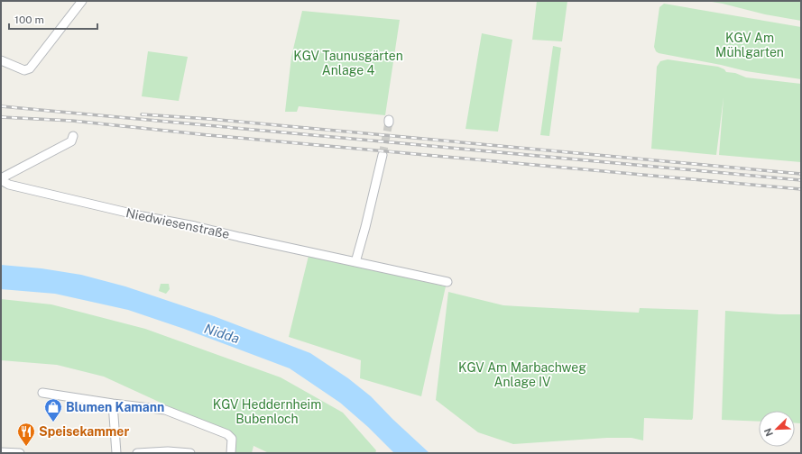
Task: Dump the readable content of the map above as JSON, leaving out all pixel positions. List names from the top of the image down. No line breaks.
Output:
{"streets":{"street":["Niedwiesenstraße"]},"water":["Nidda"],"parks":["KGV Am Mühlgarten","KGV Taunusgärten Anlage 4","KGV Am Marbachweg Anlage IV","KGV Heddernheim Bubenloch"],"places":{"shop":["Blumen Kamann"],"restaurant":["Speisekammer"]},"scale_bar":"100 m","north":"bottom left"}
